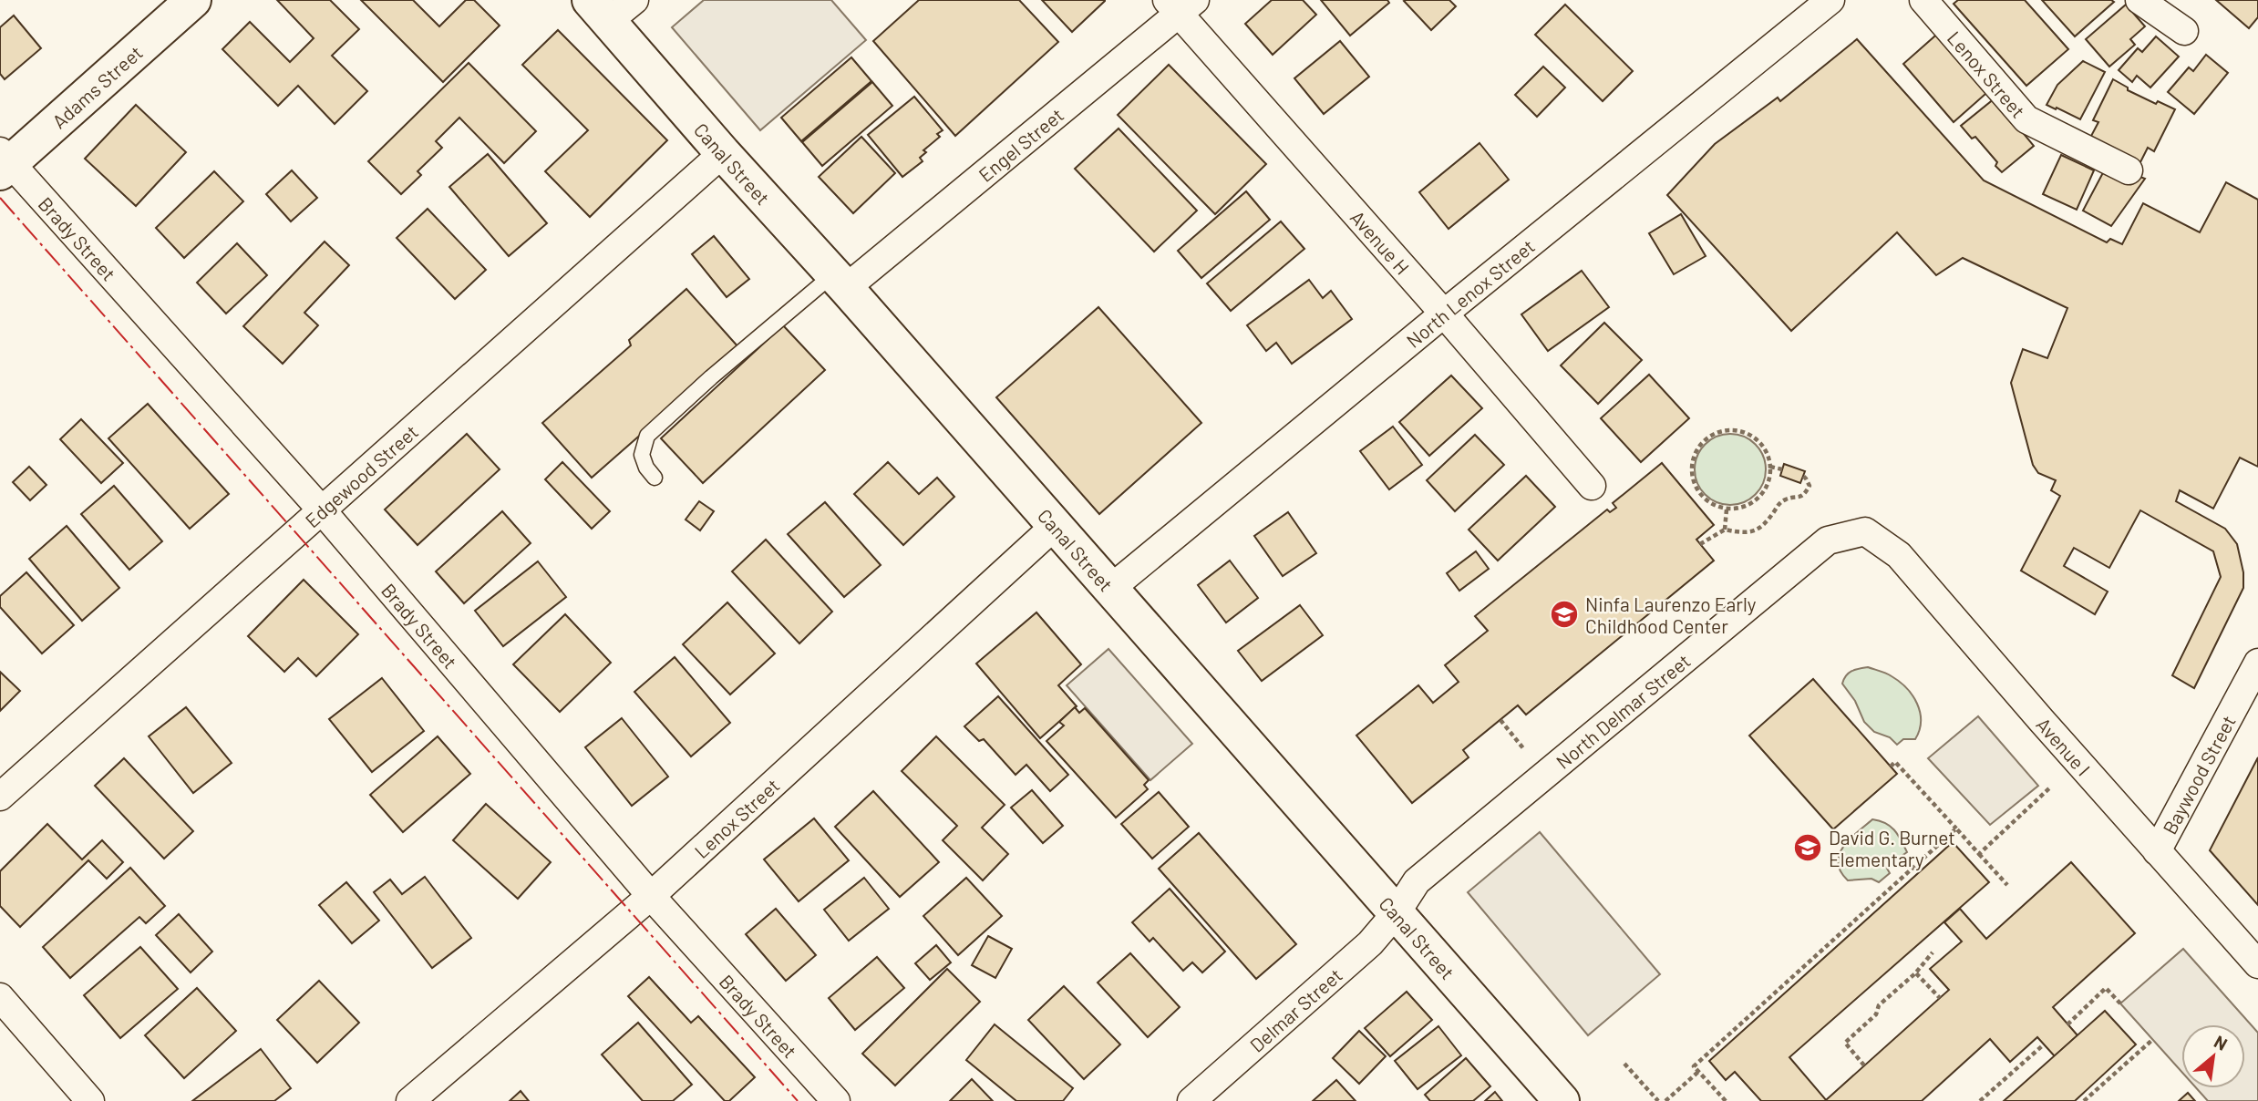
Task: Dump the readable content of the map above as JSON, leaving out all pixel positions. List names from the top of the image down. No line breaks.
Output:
{"streets":{"street":["Lenox Street","Adams Street","Engel Street","Canal Street","Brady Street","Avenue H","North Lenox Street","Edgewood Street","North Delmar Street","Avenue I","Baywood Street","Delmar Street"]},"crossings":[["Lenox Street","Canal Street"],["Lenox Street","Brady Street"],["Adams Street","Brady Street"],["Engel Street","Canal Street"],["Engel Street","Avenue H"],["Canal Street","North Lenox Street"],["Canal Street","Edgewood Street"],["Canal Street","North Delmar Street"],["Canal Street","Delmar Street"],["Brady Street","Edgewood Street"],["Avenue H","North Lenox Street"],["North Delmar Street","Avenue I"],["North Delmar Street","Delmar Street"],["Avenue I","Baywood Street"]],"places":{"school or university":["Ninfa Laurenzo Early Childhood Center","David G. Burnet Elementary"]},"north":"top right"}
